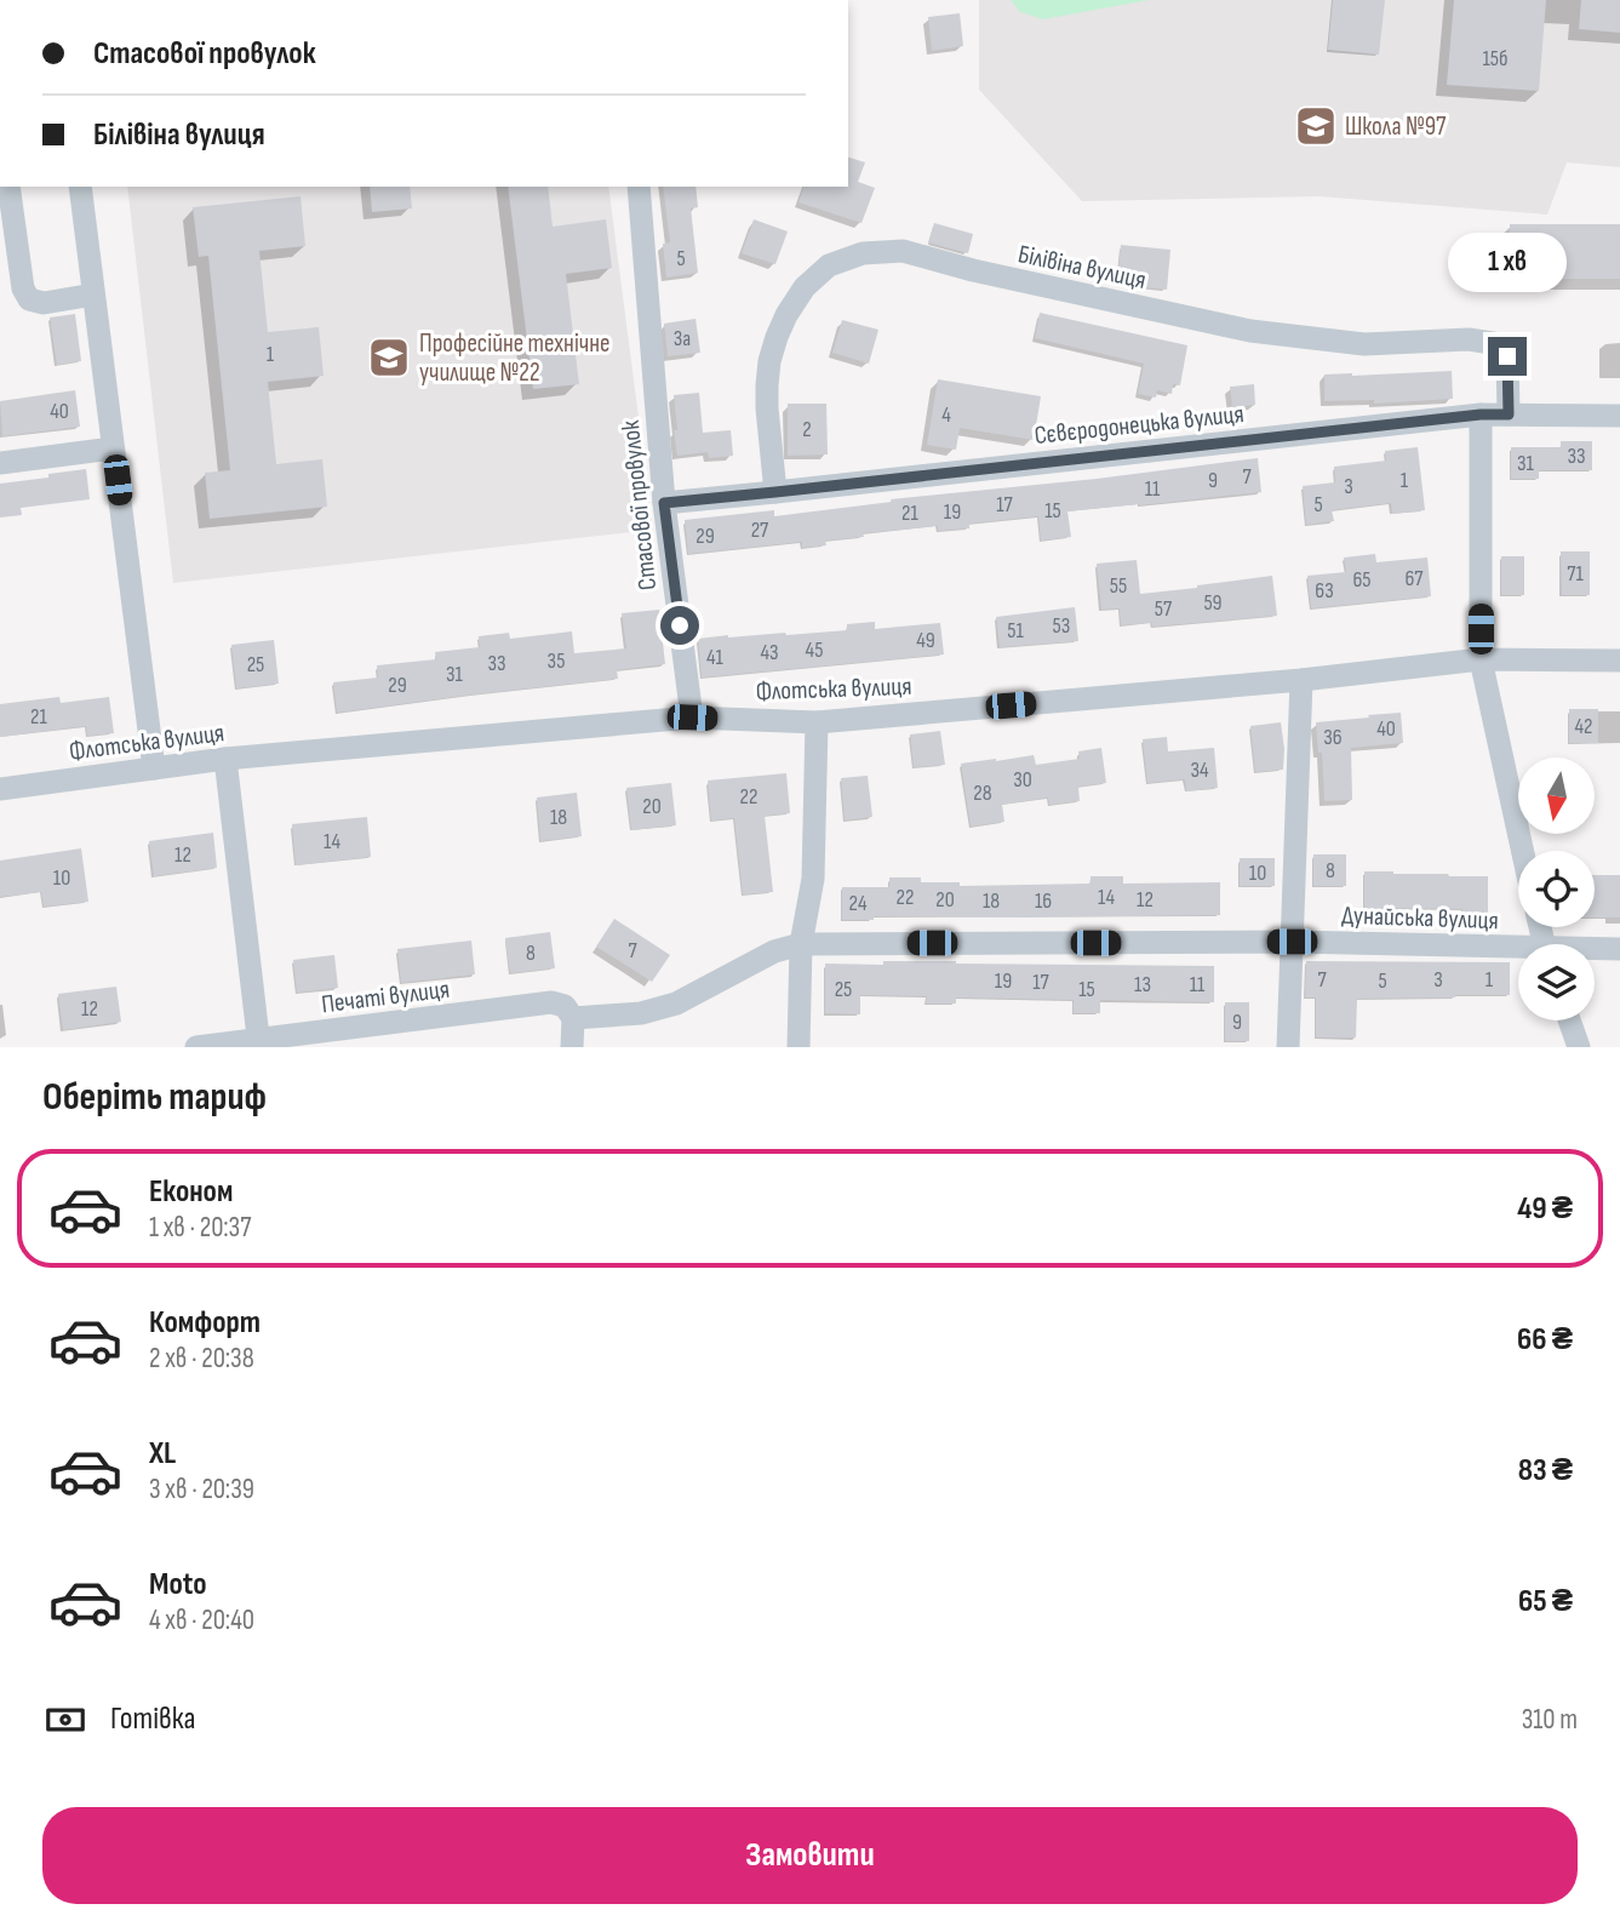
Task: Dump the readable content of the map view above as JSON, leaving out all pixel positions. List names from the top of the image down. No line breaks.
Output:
{"streets":{"street":["Білівіна вулиця","Сєвєродонецька вулиця","Стасової провулок","Флотська вулиця","Дунайська вулиця","Печаті вулиця"]},"crossings":[["Білівіна вулиця","Сєвєродонецька вулиця"],["Сєвєродонецька вулиця","Стасової провулок"],["Стасової провулок","Флотська вулиця"],["Дунайська вулиця","Печаті вулиця"]],"places":{"school or university":["Школа №97","Професійне технічне училище №22"]},"house_numbers":["15б","5","3а","1","40","4","2","33","31","7","9","1","3","11","17","5","15","19","21","27","29","71","67","65","55","63","59","57","53","51","49","45","43","41","35","33","25","31","29","21","42","40","36","34","30","28","22","20","18","14","12","8","10","10","22","14","20","12","18","16","24","7","8","7","3","1","19","5","17","13","11","25","15","12","9"],"north":"bottom","page":{"banner":["Стасової провулок","Білівіна вулиця"],"bubble":"1 хв","heading":"Оберіть тариф","list":[{"name":"Економ","note":"1 хв · 20:37","value":"49 ₴"},{"name":"Комфорт","note":"2 хв · 20:38","value":"66 ₴"},{"name":"XL","note":"3 хв · 20:39","value":"83 ₴"},{"name":"Moto","note":"4 хв · 20:40","value":"65 ₴"}],"pay":["Готівка","310 m"],"buttons":"Замовити"}}
